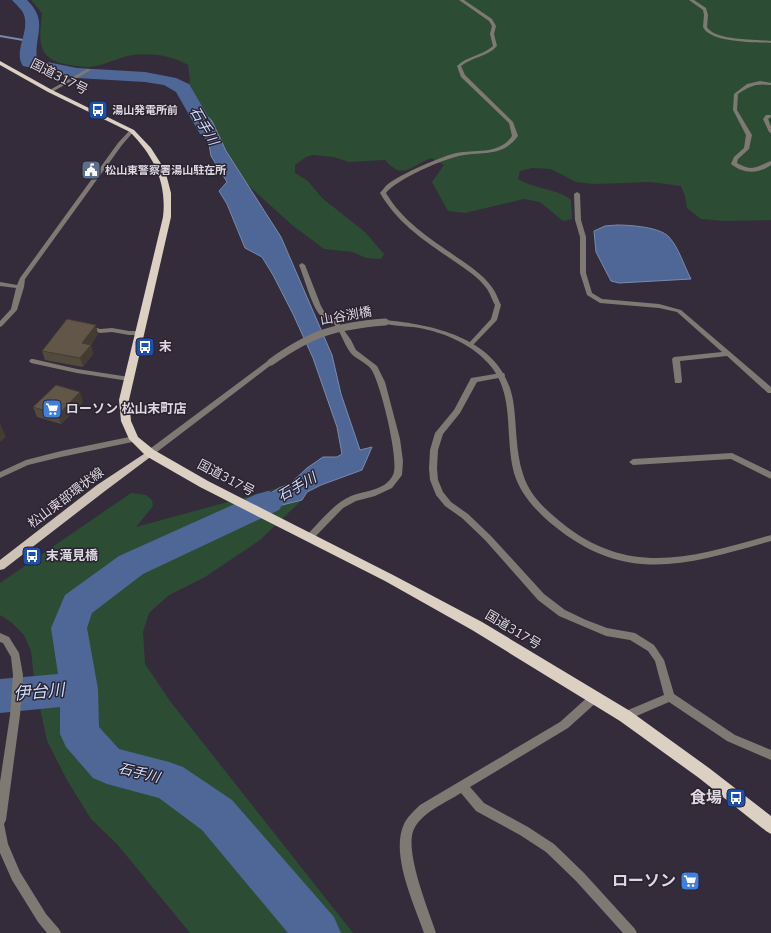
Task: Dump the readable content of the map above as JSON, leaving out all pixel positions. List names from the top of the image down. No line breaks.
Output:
{"streets":{"highway":["国道317号"],"main road":["松山東部環状線"],"street":["山谷渕橋"]},"crossings":[["国道317号","山谷渕橋"],["国道317号","松山東部環状線"],["山谷渕橋","松山東部環状線"]],"water":["石手川","伊台川"],"places":{"bus stop":["湯山発電所前","末","末滝見橋","食場"],"public building":["松山東警察署湯山駐在所"],"supermarket":["ローソン 松山末町店","ローソン"]}}
